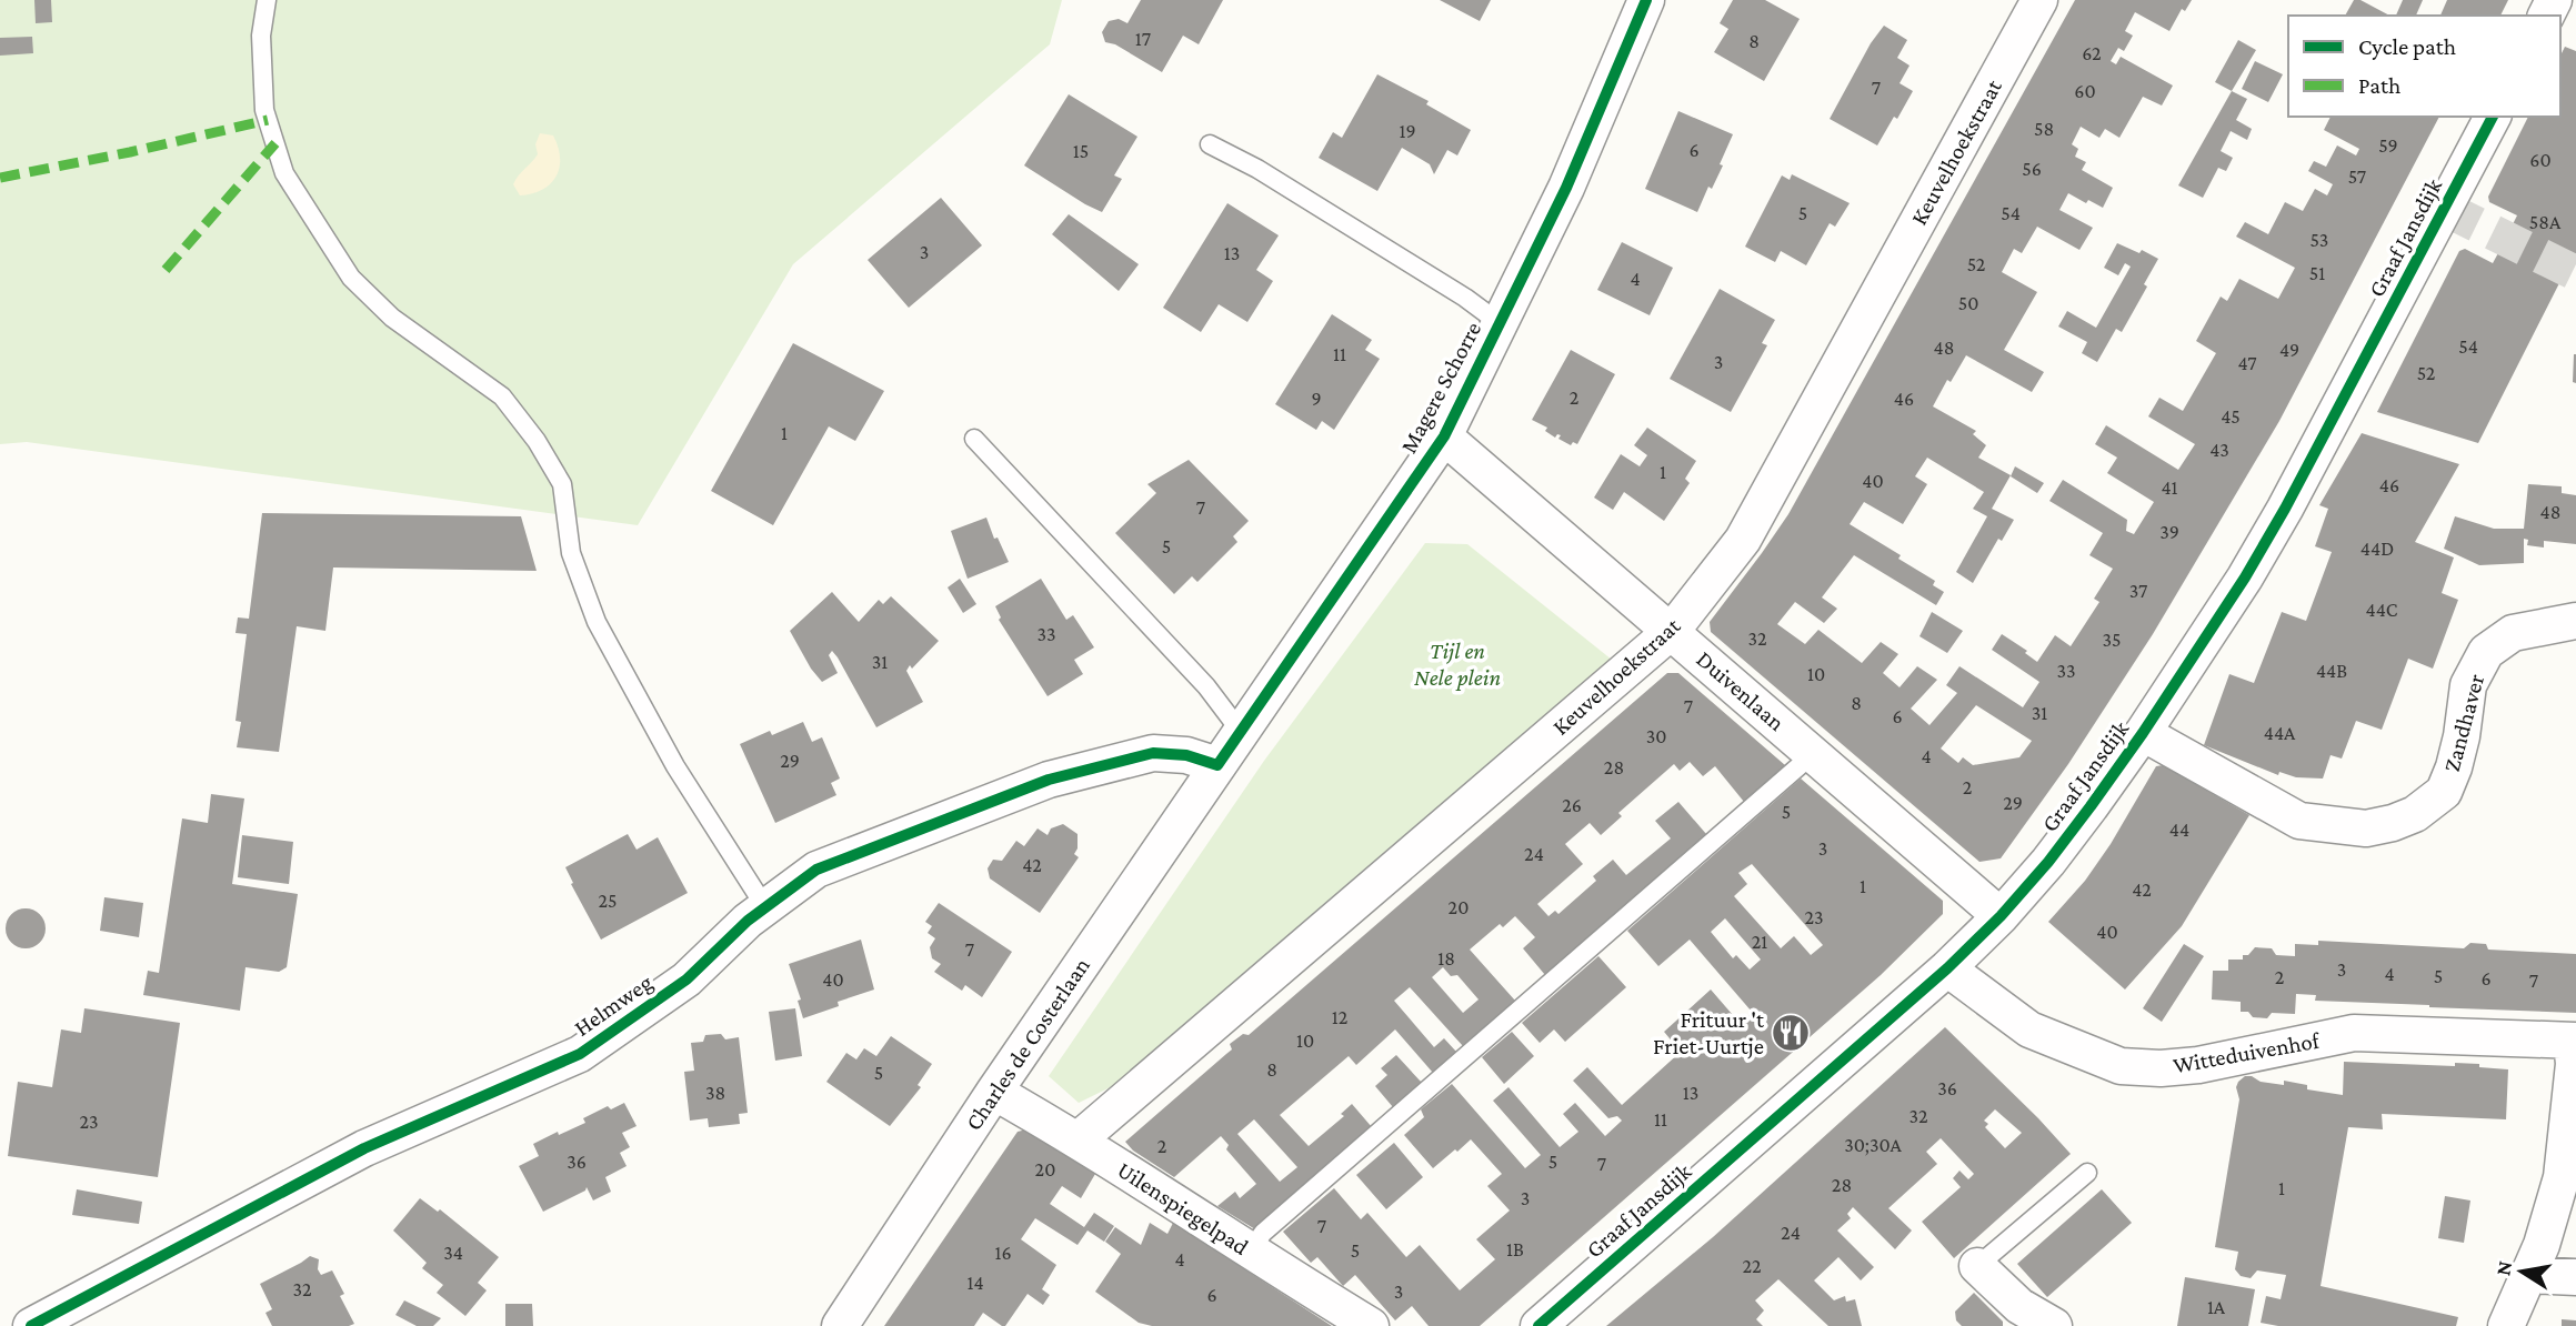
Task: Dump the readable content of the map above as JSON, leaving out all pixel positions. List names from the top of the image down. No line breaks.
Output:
{"streets":{"street":["Keuvelhoekstraat","Graaf Jansdijk","Magere Schorre","Duivenlaan","Zandhaver","Helmweg","Charles de Costerlaan","Witteduivenhof","Uilenspiegelpad"]},"crossings":[["Keuvelhoekstraat","Duivenlaan"],["Keuvelhoekstraat","Uilenspiegelpad"],["Graaf Jansdijk","Duivenlaan"],["Graaf Jansdijk","Zandhaver"],["Graaf Jansdijk","Witteduivenhof"],["Magere Schorre","Duivenlaan"],["Magere Schorre","Helmweg"],["Magere Schorre","Charles de Costerlaan"],["Helmweg","Charles de Costerlaan"],["Charles de Costerlaan","Uilenspiegelpad"]],"parks":["Tijl en Nele plein"],"places":{"restaurant":["Frituur 't Friet-Uurtje"]},"house_numbers":["17","8","62","7","60","58","19","59","6","15","60","56","57","5","54","58A","53","3","13","52","51","4","50","54","48","49","11","3","47","52","2","9","46","45","1","43","1","40","46","41","7","48","39","5","44D","37","44C","33","32","35","31","33","44B","10","8","7","31","6","44A","30","4","29","28","2","29","26","5","44","3","24","42","1","42","25","20","23","40","21","7","18","3","4","5","2","6","40","7","12","10","8","5","36","38","13","32","11","23","30;30A","2","36","5","7","20","28","1","3","7","24","1B","5","34","16","4","22","14","32","3","6","1A"],"legend":["Cycle path","Path"],"north":"left"}
